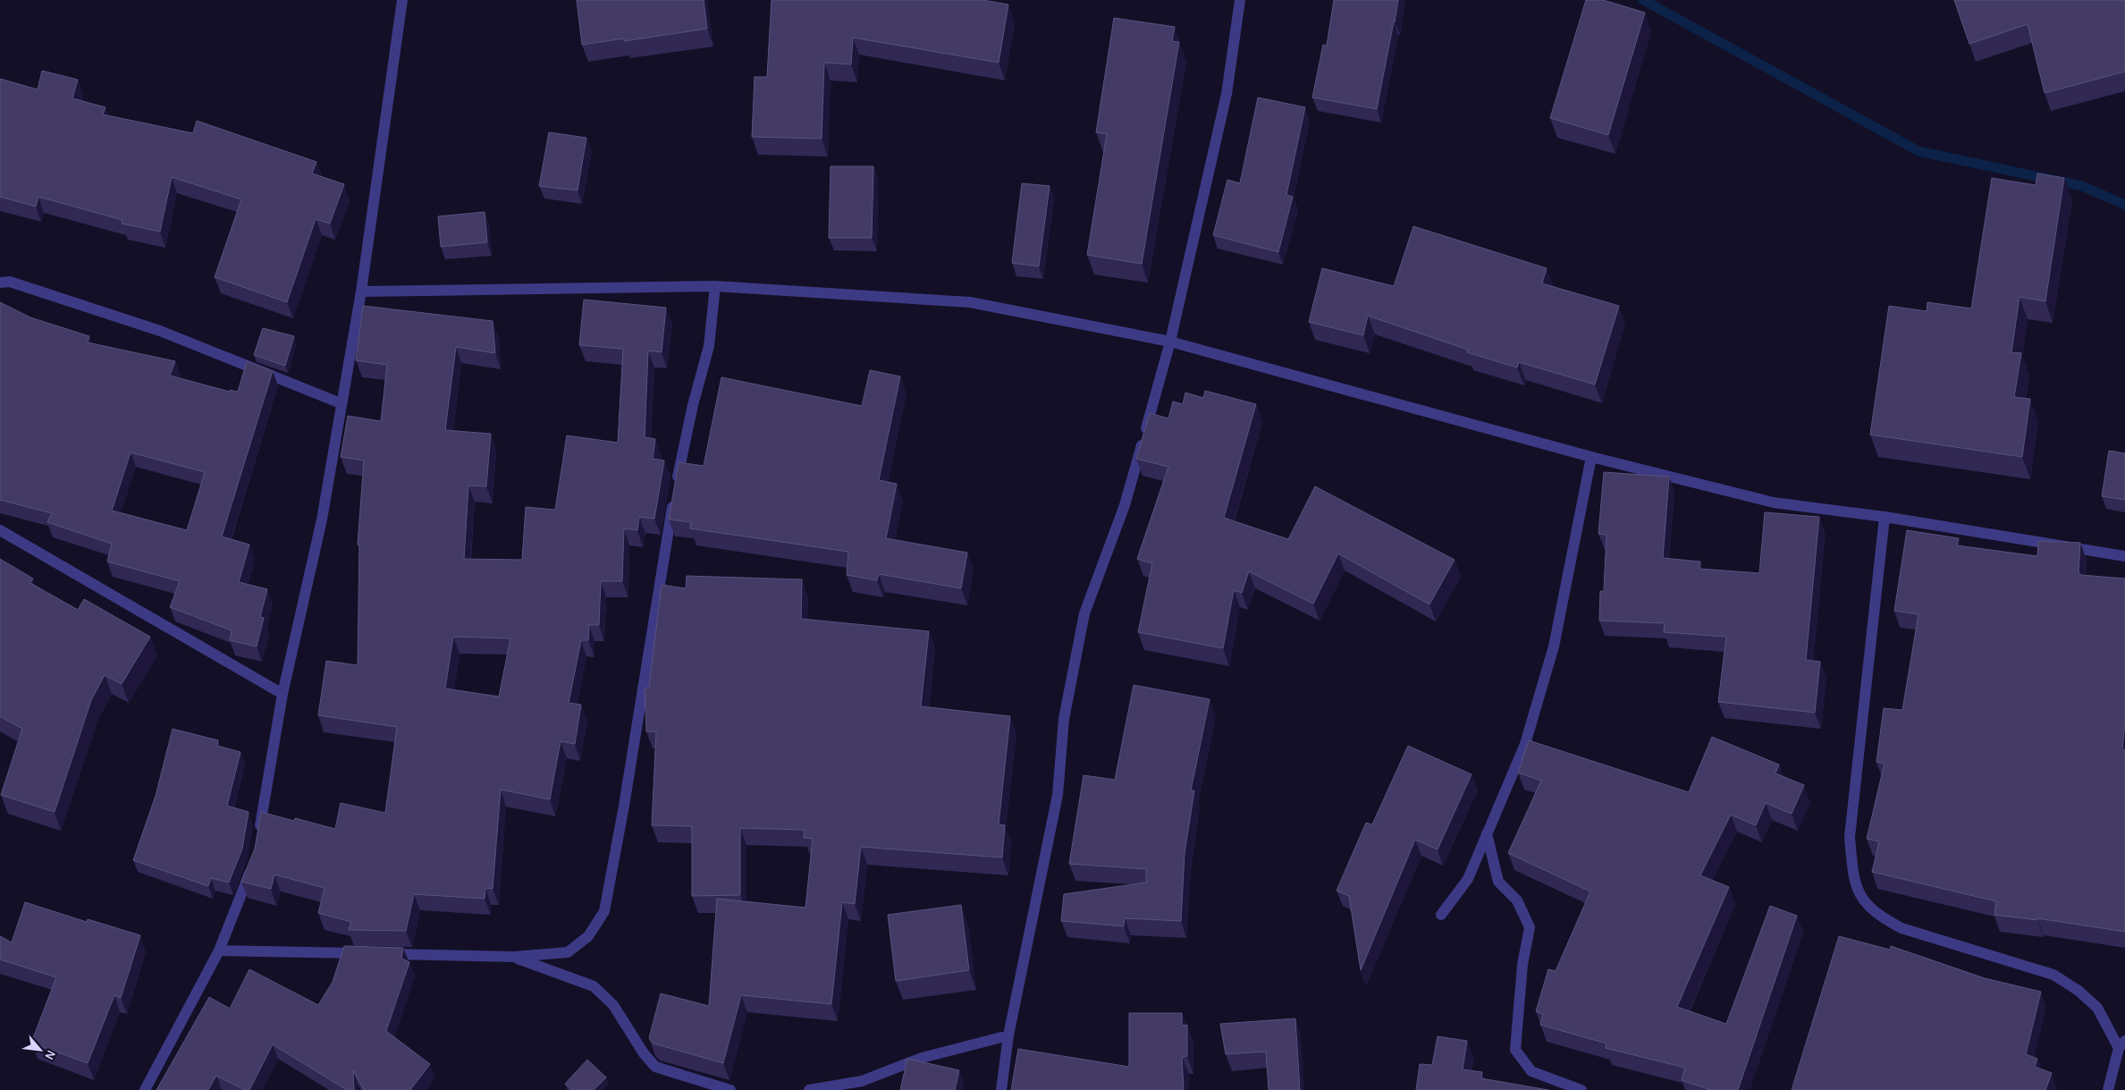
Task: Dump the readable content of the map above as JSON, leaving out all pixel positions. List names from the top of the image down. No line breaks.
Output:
{"north":"bottom right"}
